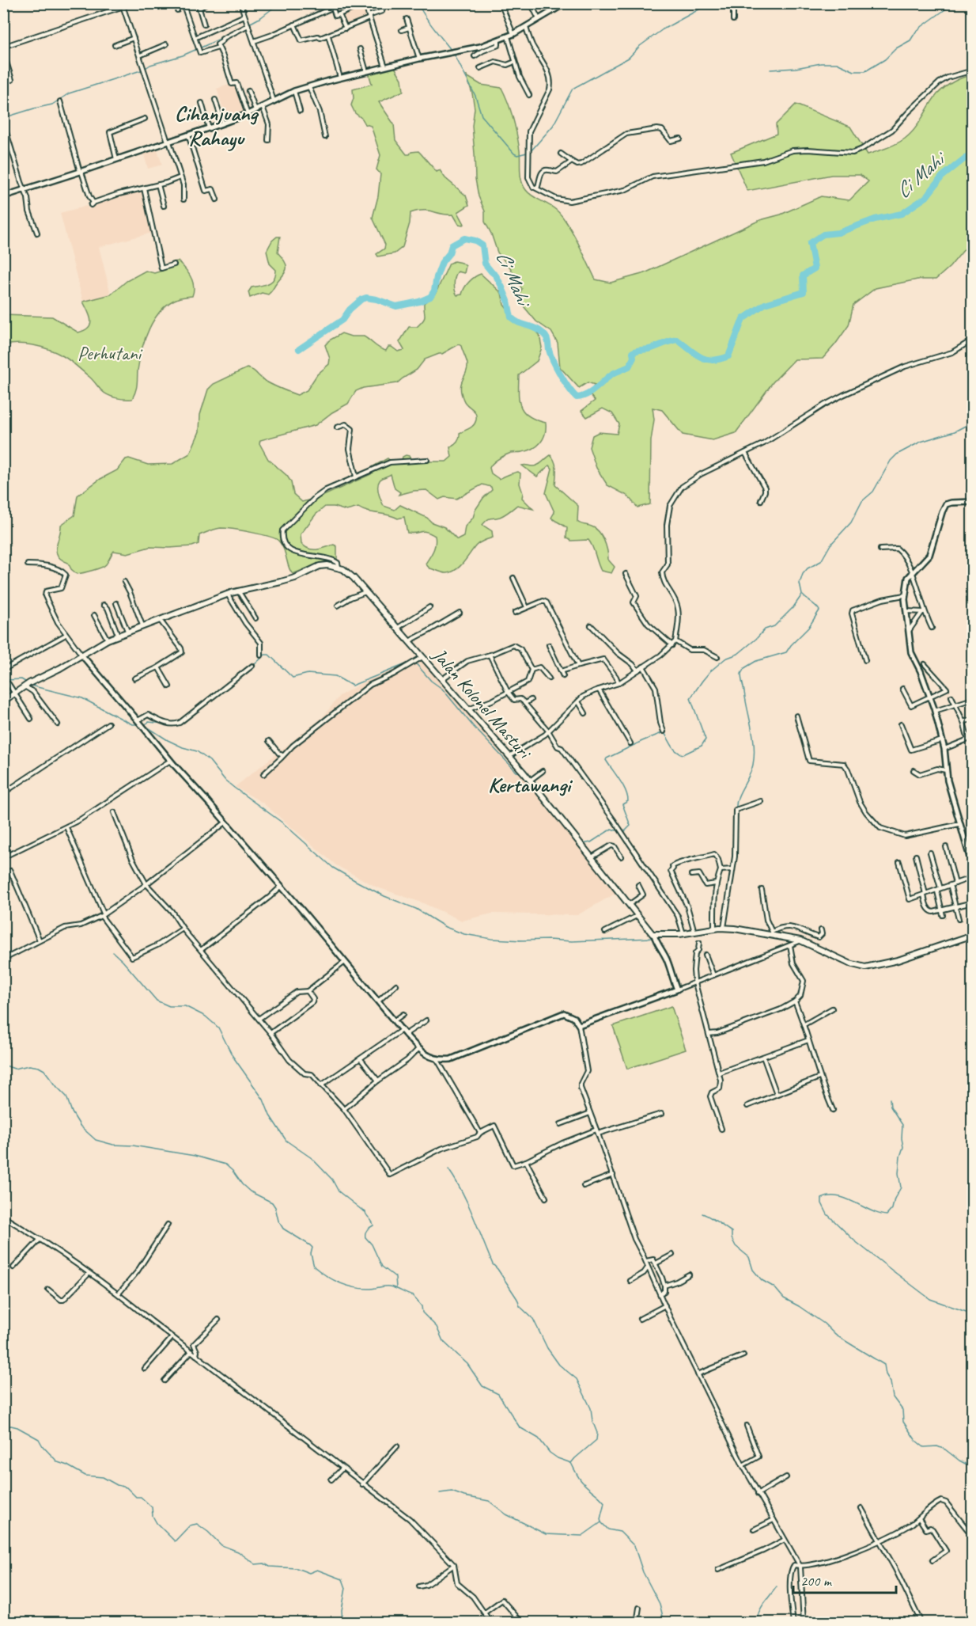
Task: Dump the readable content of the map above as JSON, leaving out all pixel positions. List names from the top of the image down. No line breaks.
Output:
{"streets":{"main road":["Jalan Kolonel Masturi"]},"districts":["Cihanjuang Rahayu","Kertawangi"],"water":["Ci Mahi"],"parks":["Perhutani"],"scale_bar":"200 m"}
